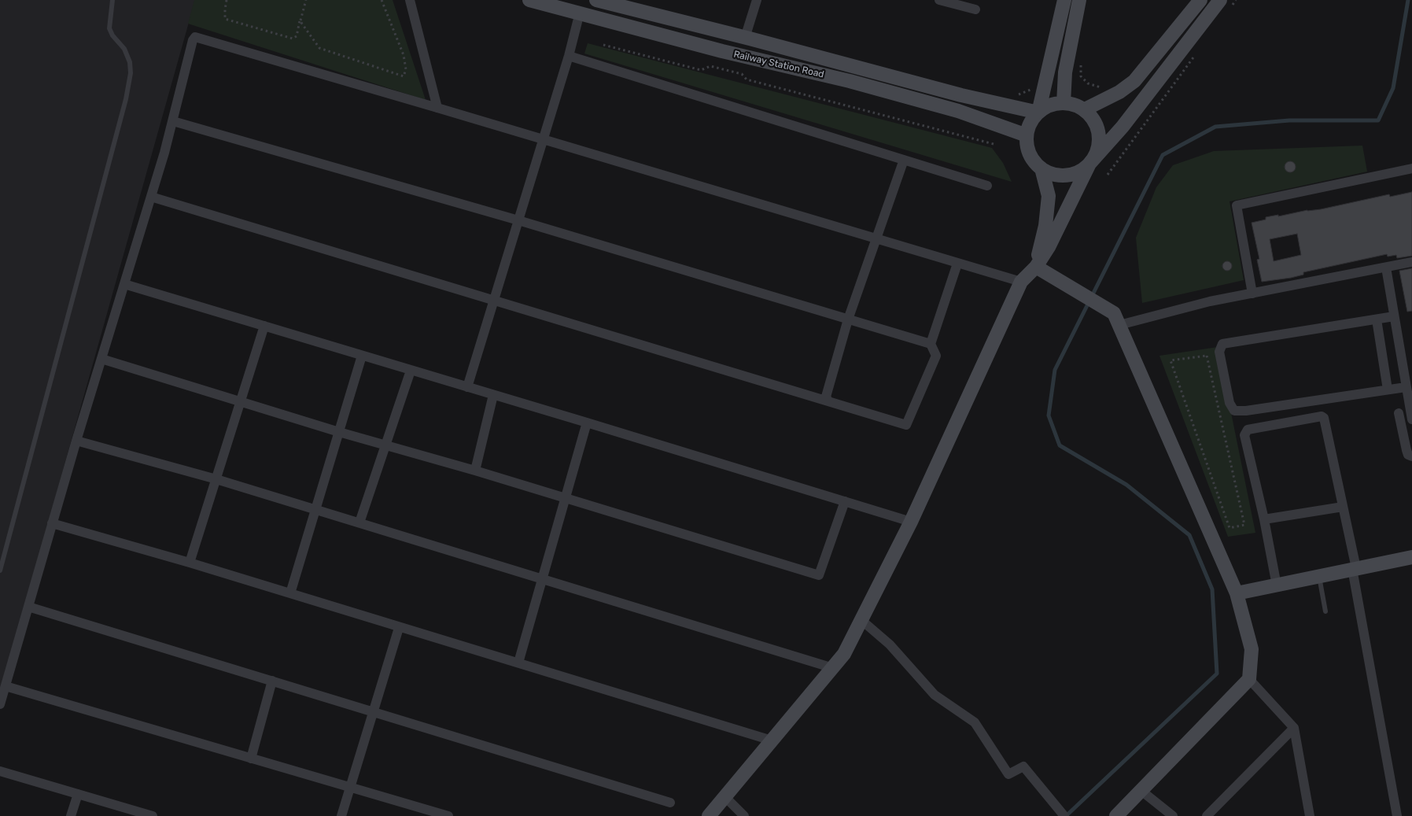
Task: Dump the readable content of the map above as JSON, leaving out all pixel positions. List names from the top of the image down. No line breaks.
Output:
{"streets":{"street":["Railway Station Road"]}}
